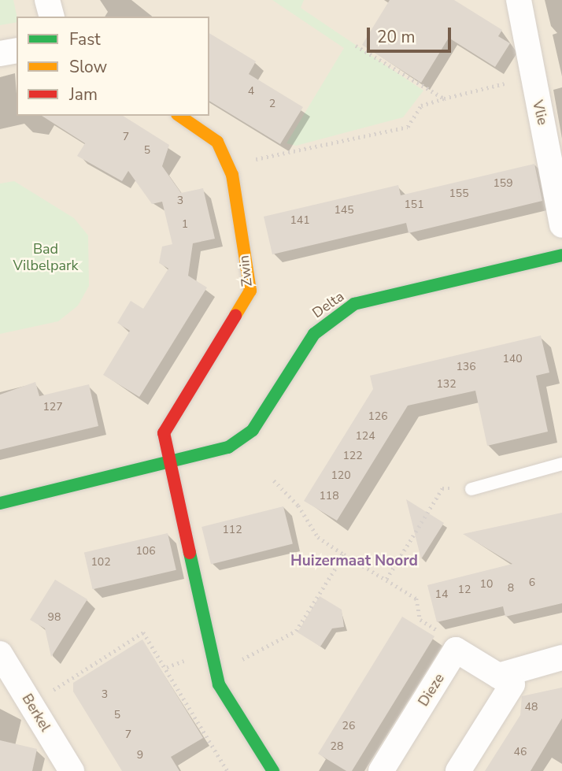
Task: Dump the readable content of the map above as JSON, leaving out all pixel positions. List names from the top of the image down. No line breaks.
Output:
{"streets":{"street":["Vlie","Zwin","Delta","Dieze","Berkel"]},"crossings":[["Zwin","Delta"]],"districts":["Huizermaat Noord"],"parks":["Bad Vilbelpark"],"house_numbers":["4","2","7","5","159","155","3","151","145","141","1","140","136","132","127","126","124","122","120","118","112","106","102","6","10","8","12","14","98","3","48","5","26","7","28","46","9"],"legend":["Fast","Slow","Jam"],"scale_bar":"20 m"}
